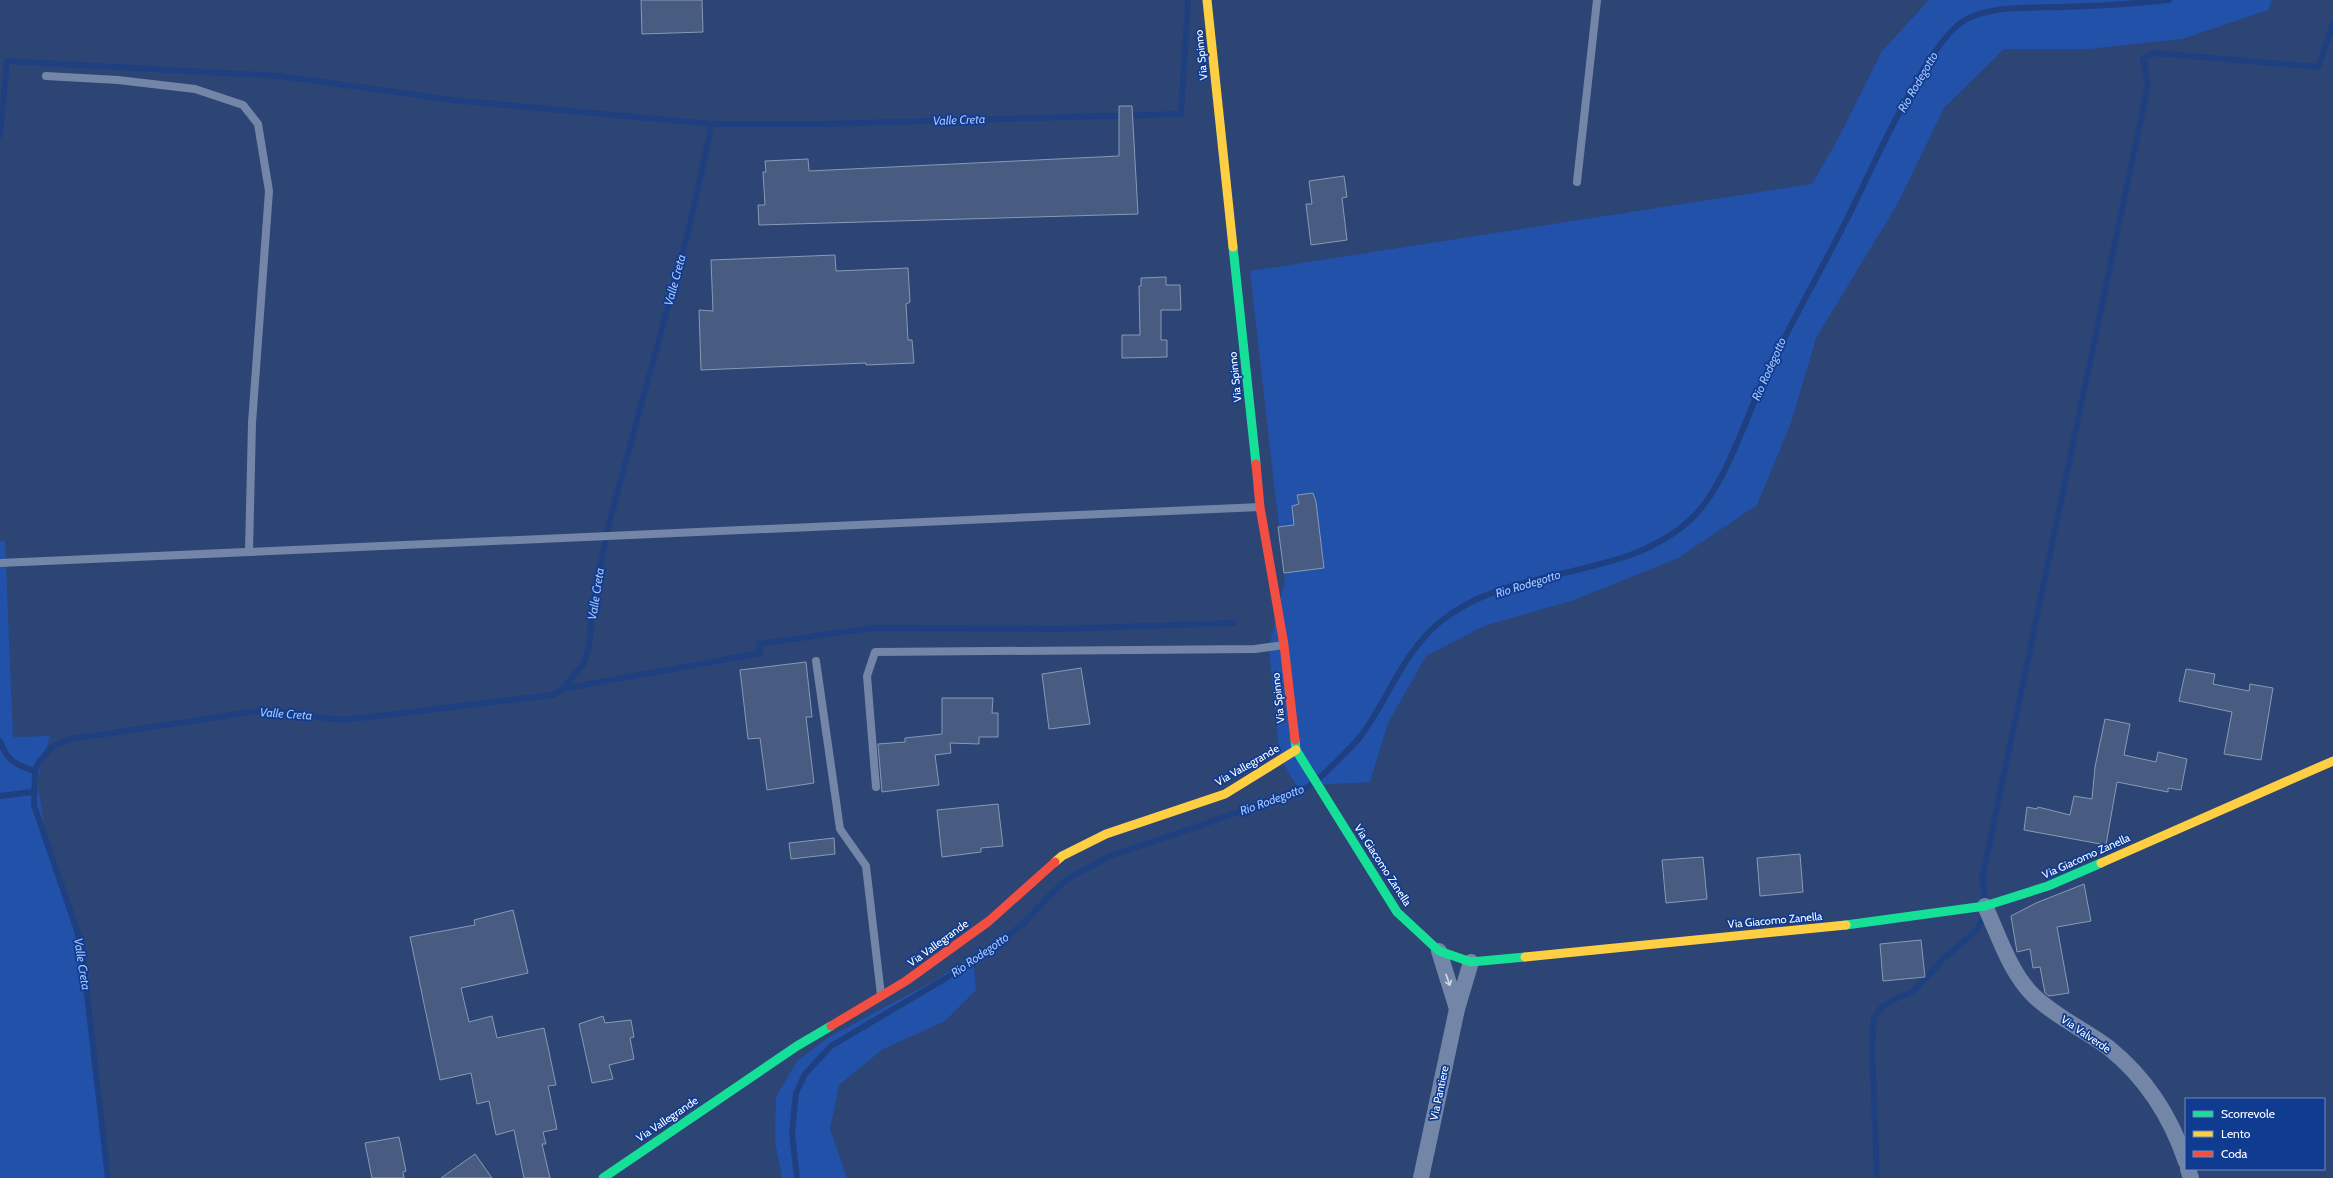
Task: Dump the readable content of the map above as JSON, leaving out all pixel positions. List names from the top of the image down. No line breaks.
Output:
{"streets":{"street":["Via Spinno","Via Vallegrande","Via Giacomo Zanella","Via Valverde","Via Pantiere"]},"crossings":[["Via Spinno","Via Vallegrande"],["Via Spinno","Via Giacomo Zanella"],["Via Vallegrande","Via Giacomo Zanella"],["Via Giacomo Zanella","Via Valverde"],["Via Giacomo Zanella","Via Pantiere"]],"water":["Rio Rodegotto","Valle Creta"],"legend":["Scorrevole","Lento","Coda"]}
